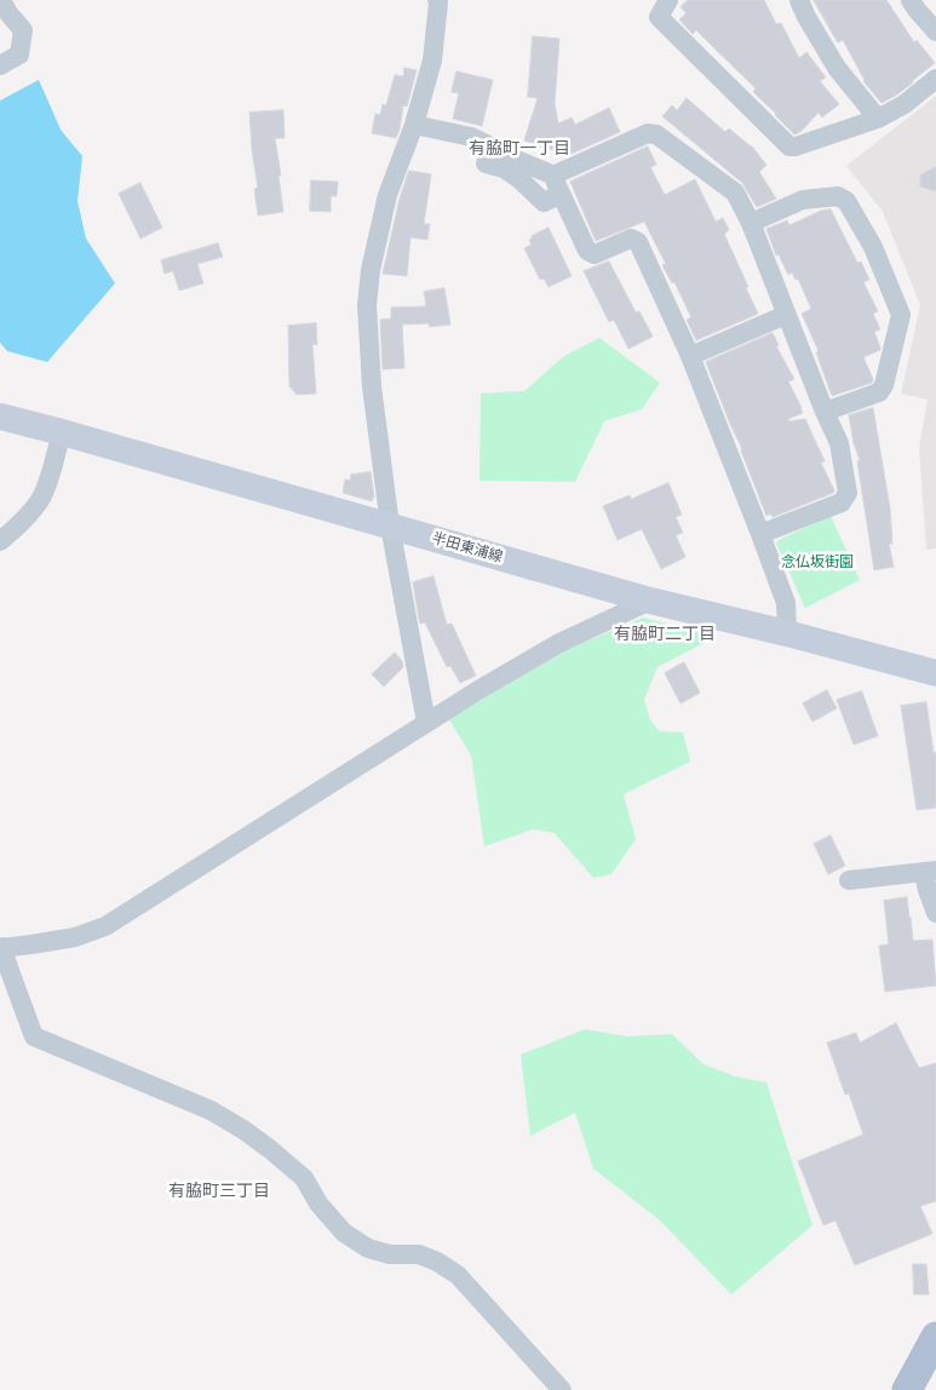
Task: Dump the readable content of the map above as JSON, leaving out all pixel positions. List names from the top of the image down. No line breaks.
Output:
{"streets":{"main road":["半田東浦線"]},"districts":["有脇町一丁目","有脇町二丁目","有脇町三丁目"],"parks":["念仏坂街園"]}
